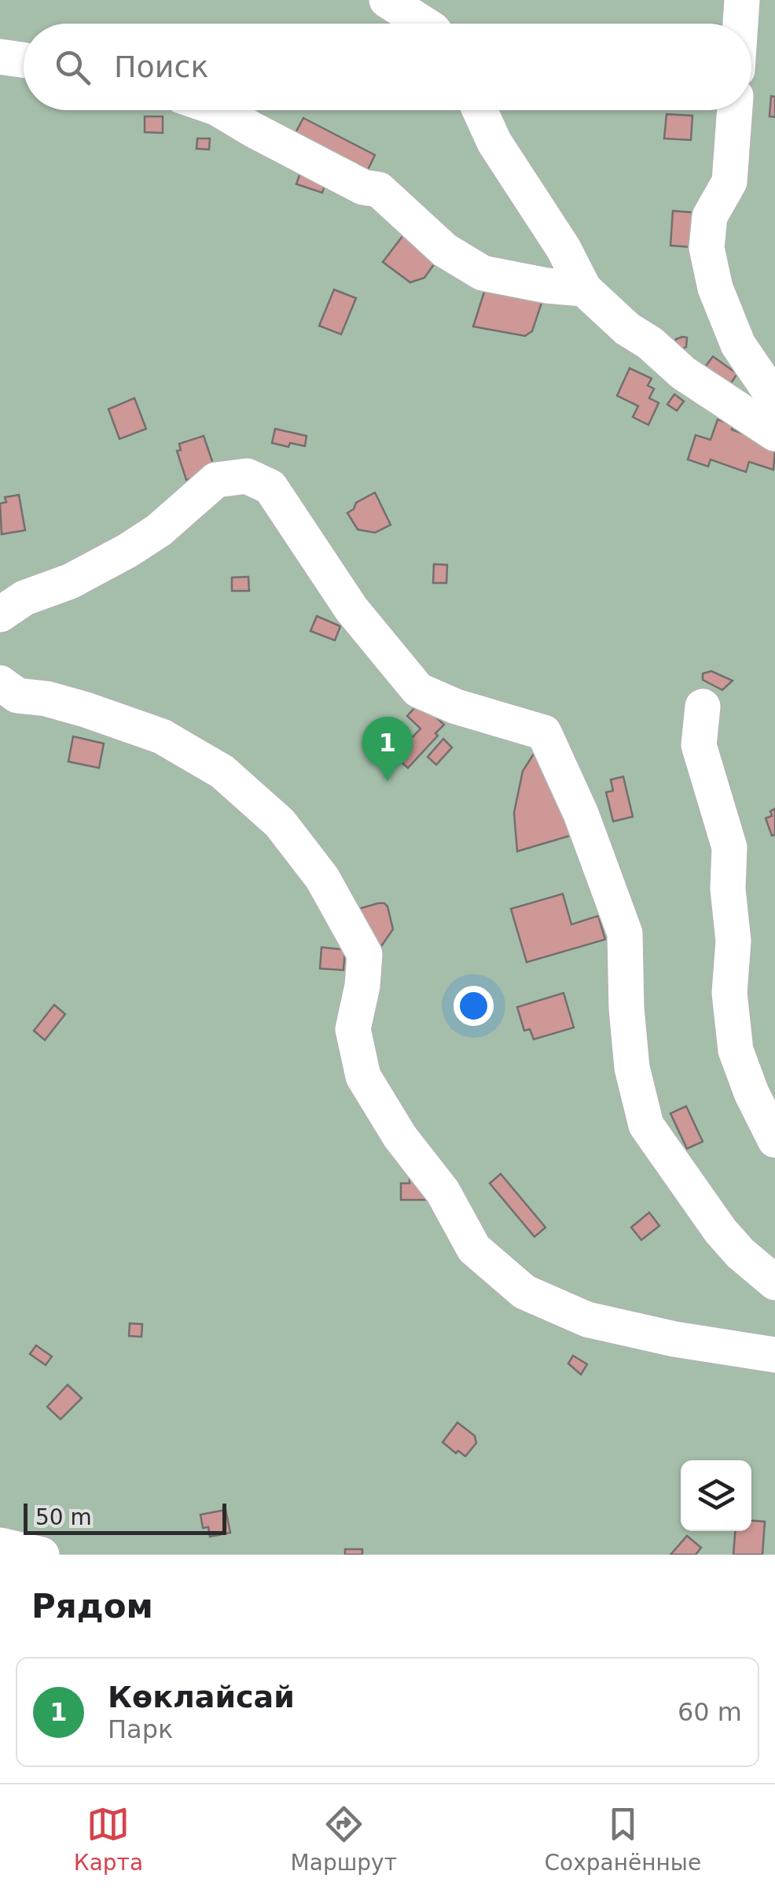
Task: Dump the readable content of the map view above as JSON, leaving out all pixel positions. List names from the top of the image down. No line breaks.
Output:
{"scale_bar":"50 m","page":{"search":"Поиск","pins":"1","scale":"50 m","heading":"Рядом","list":[{"mark":"1","name":"Көклайсай","note":"Парк","value":"60 m"}],"nav":["Карта","Маршрут","Сохранённые"]}}
